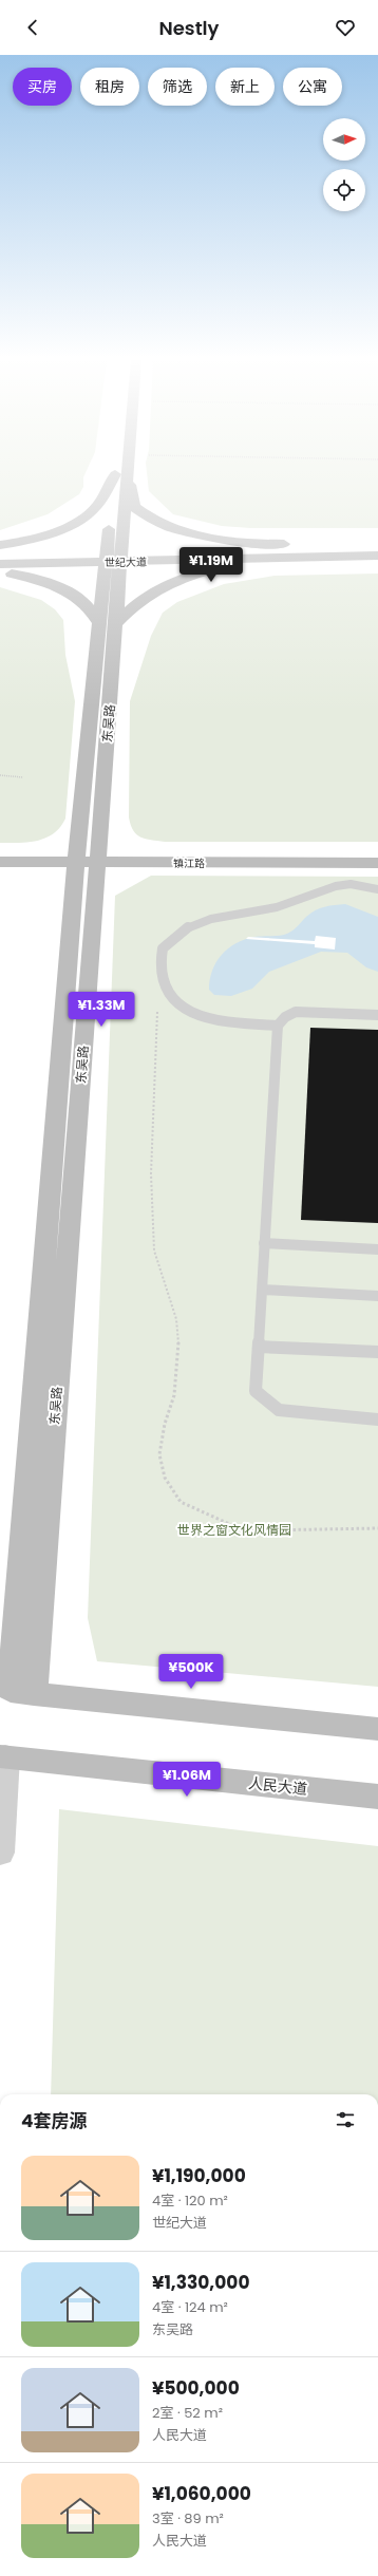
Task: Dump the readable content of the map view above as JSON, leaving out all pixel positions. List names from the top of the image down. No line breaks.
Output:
{"streets":{"street":["世纪大道","东吴路","镇江路","人民大道"]},"crossings":[["世纪大道","东吴路"],["东吴路","镇江路"]],"parks":["世界之窗文化风情园"],"north":"right","page":{"header":"Nestly","chip":["买房","租房","筛选","新上","公寓"],"price":["¥1.19M","¥1.33M","¥500K","¥1.06M"],"heading":"4套房源","list":[{"name":"¥1,190,000","note":"4室 · 120 m² · 世纪大道"},{"name":"¥1,330,000","note":"4室 · 124 m² · 东吴路"},{"name":"¥500,000","note":"2室 · 52 m² · 人民大道"},{"name":"¥1,060,000","note":"3室 · 89 m² · 人民大道"}]}}
